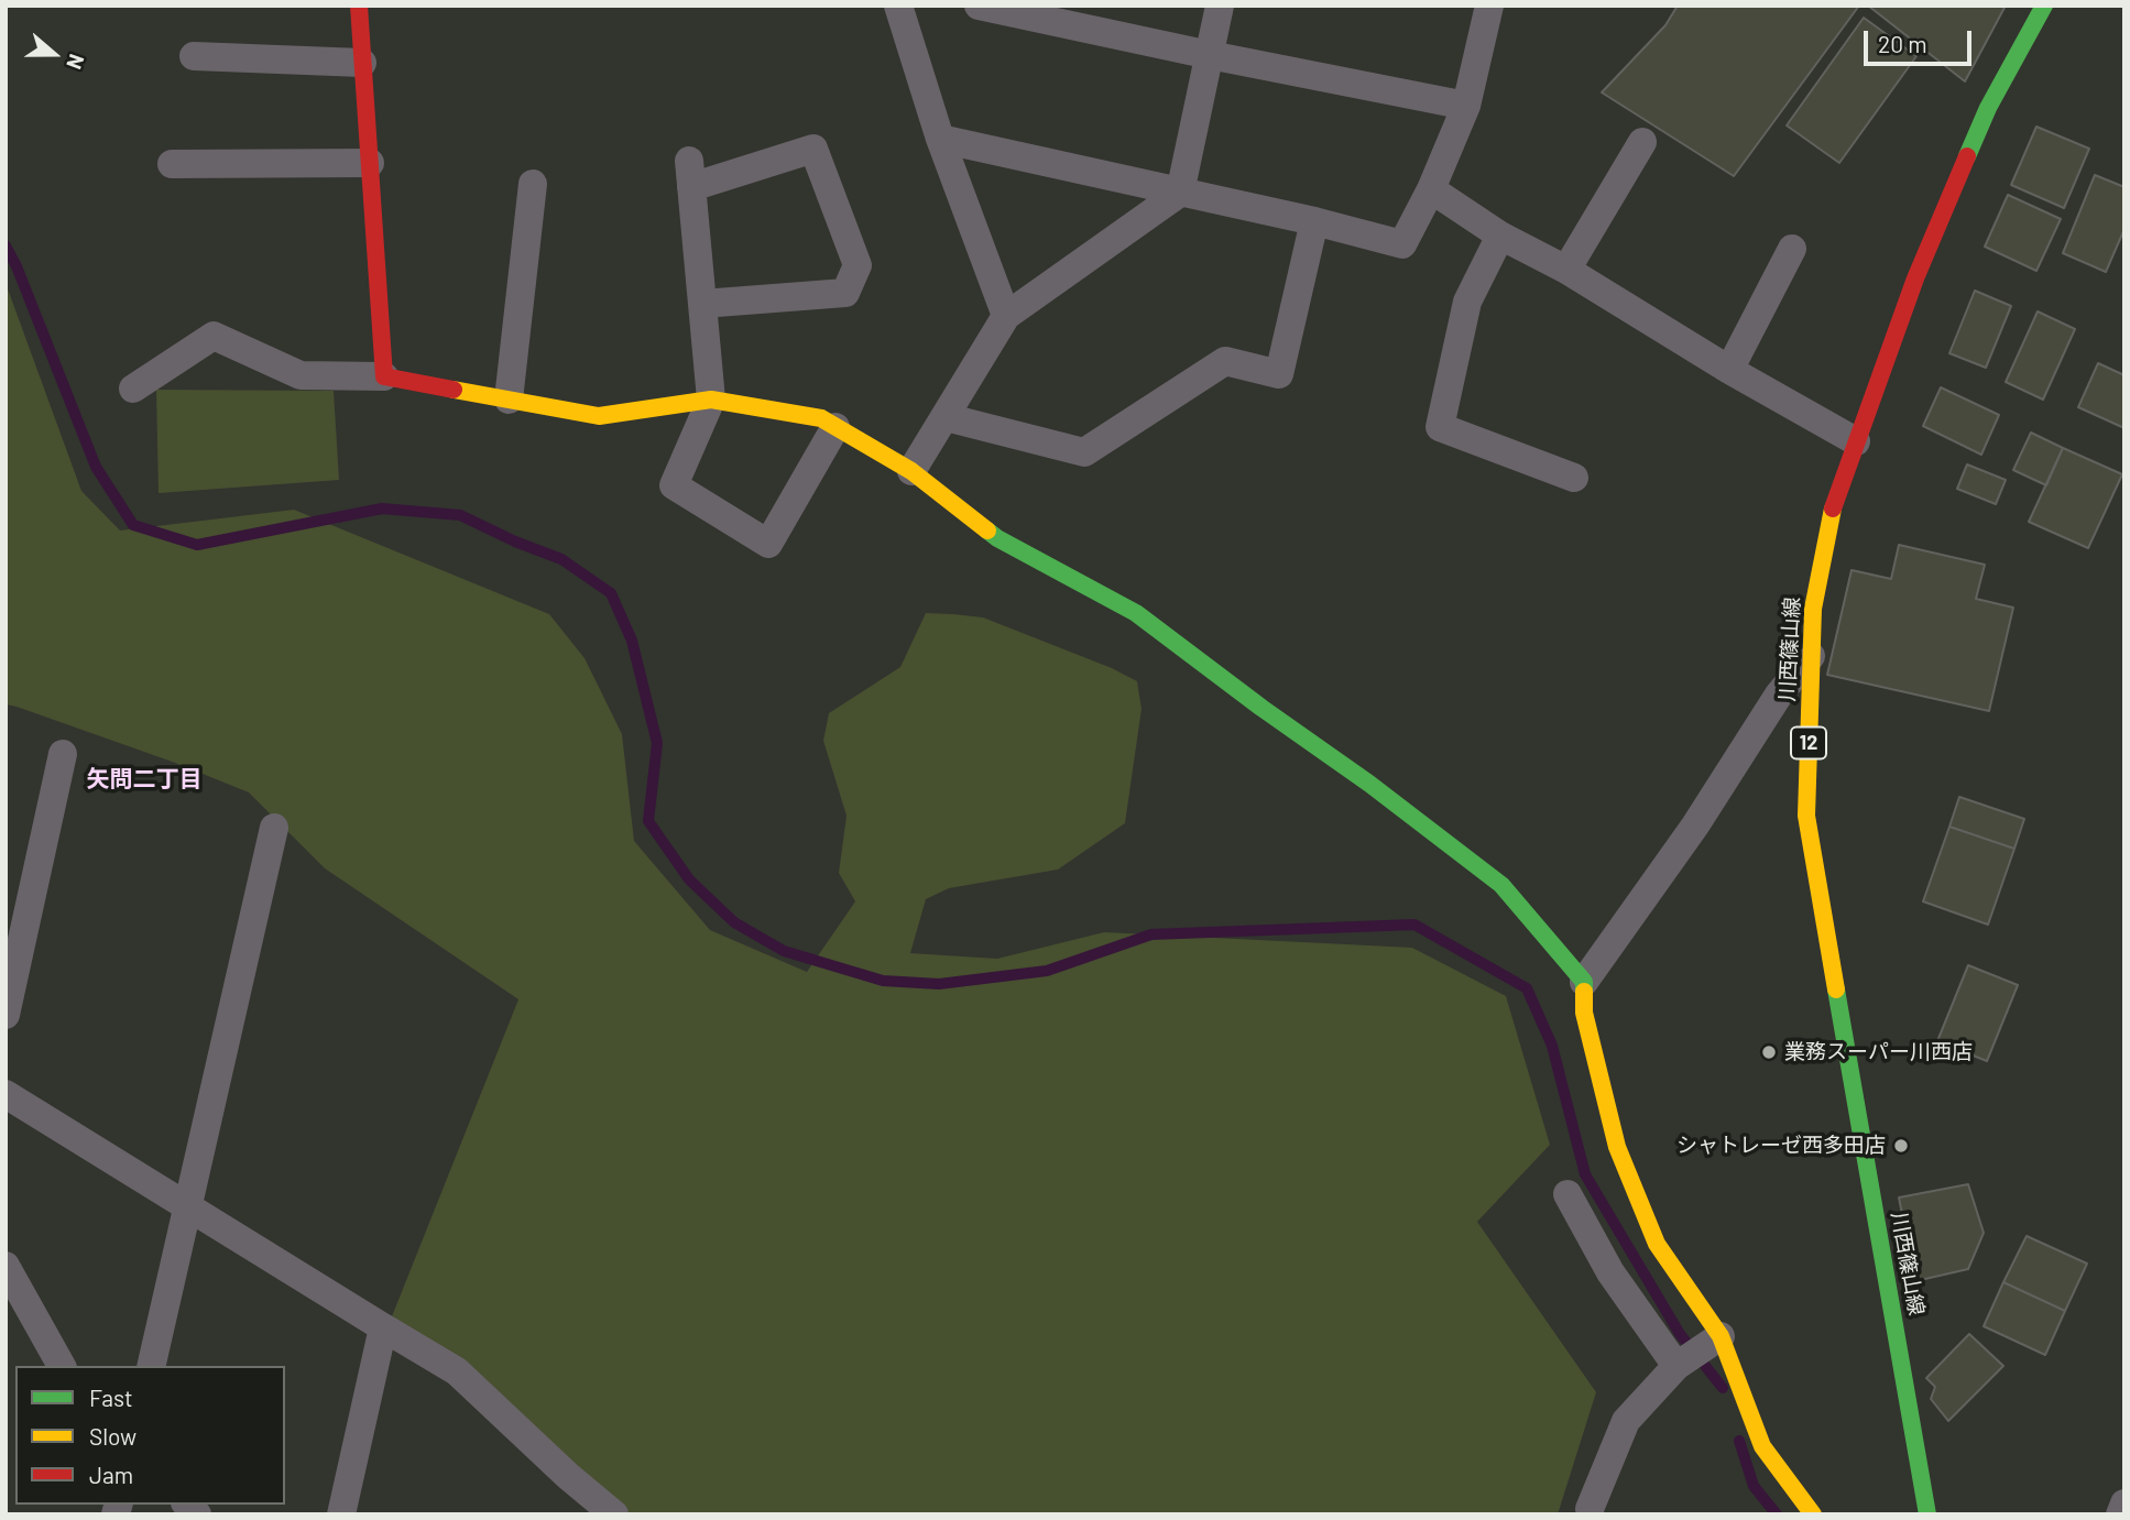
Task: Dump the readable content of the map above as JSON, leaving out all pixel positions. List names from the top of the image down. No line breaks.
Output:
{"streets":{"street":["川西篠山線","12"]},"districts":["矢問二丁目"],"places":["業務スーパー川西店","シャトレーゼ西多田店"],"legend":["Fast","Slow","Jam"],"scale_bar":"20 m","north":"right"}
